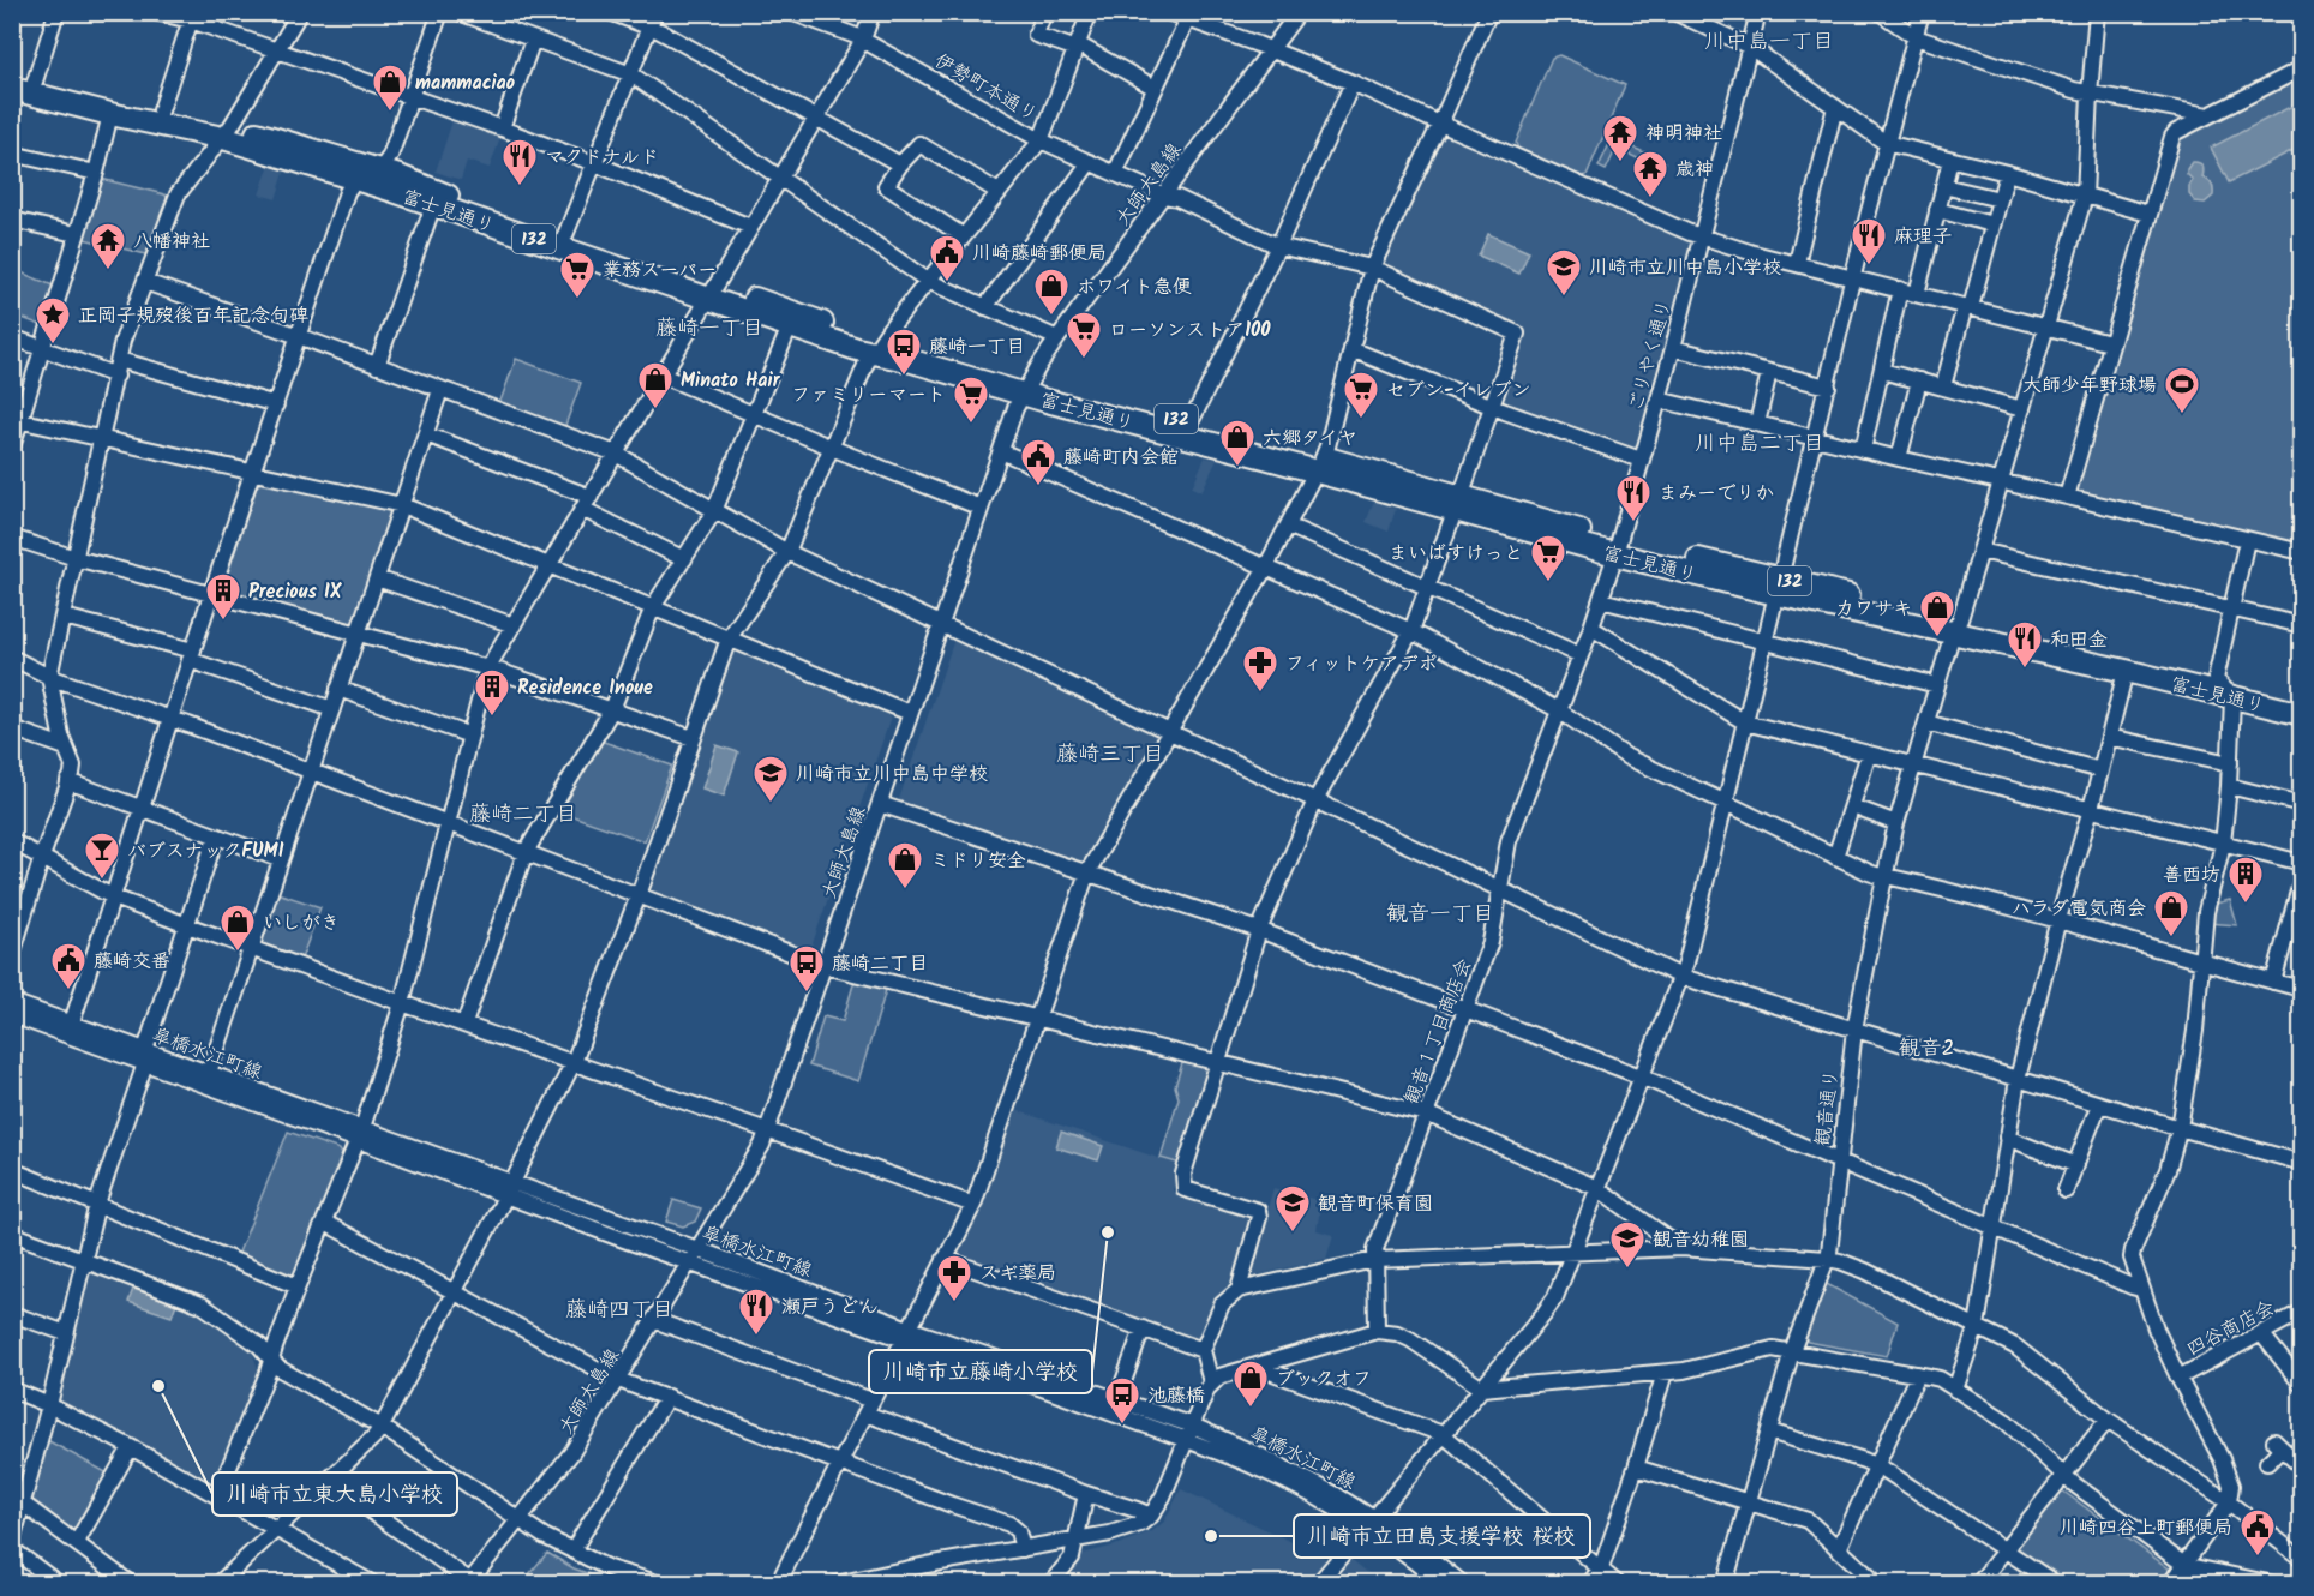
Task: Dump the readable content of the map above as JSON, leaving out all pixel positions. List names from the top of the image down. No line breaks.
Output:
{"streets":{"highway":["富士見通り","132"],"street":["伊勢町本通り","大師大島線","ごりやく通り","観音１丁目商店会","皐橋水江町線","観音通り","四谷商店会"]},"crossings":[["伊勢町本通り","大師大島線"],["大師大島線","富士見通り"],["大師大島線","皐橋水江町線"],["富士見通り","ごりやく通り"],["富士見通り","観音１丁目商店会"],["富士見通り","観音通り"],["ごりやく通り","観音１丁目商店会"]],"districts":["川中島一丁目","藤崎一丁目","川中島二丁目","藤崎三丁目","藤崎二丁目","観音一丁目","観音2","藤崎四丁目"],"places":{"shop":["mammaciao","ホワイト急便","Minato Hair","六郷タイヤ","カワサキ","ミドリ安全","ハラダ電気商会","いしがき","ブックオフ"],"temple":["神明神社","歳神","八幡神社"],"restaurant":["マクドナルド","麻理子","まみーでりか","和田金","瀬戸うどん"],"public building":["川崎藤崎郵便局","藤崎町内会館","藤崎交番","川崎四谷上町郵便局"],"school or university":["川崎市立川中島小学校","川崎市立川中島中学校","観音町保育園","観音幼稚園"],"supermarket":["業務スーパー","ローソンストア100","セブン-イレブン","ファミリーマート","まいばすけっと"],"place":["正岡子規歿後百年記念句碑"],"bus stop":["藤崎一丁目","藤崎二丁目","池藤橋"],"sports":["大師少年野球場"],"building":["Precious IX","Residence Inoue","善西坊"],"pharmacy":["フィットケアデポ","スギ薬局"],"bar":["バブスナックFUMI"],"other":["川崎市立藤崎小学校","川崎市立東大島小学校","川崎市立田島支援学校 桜校"]}}
